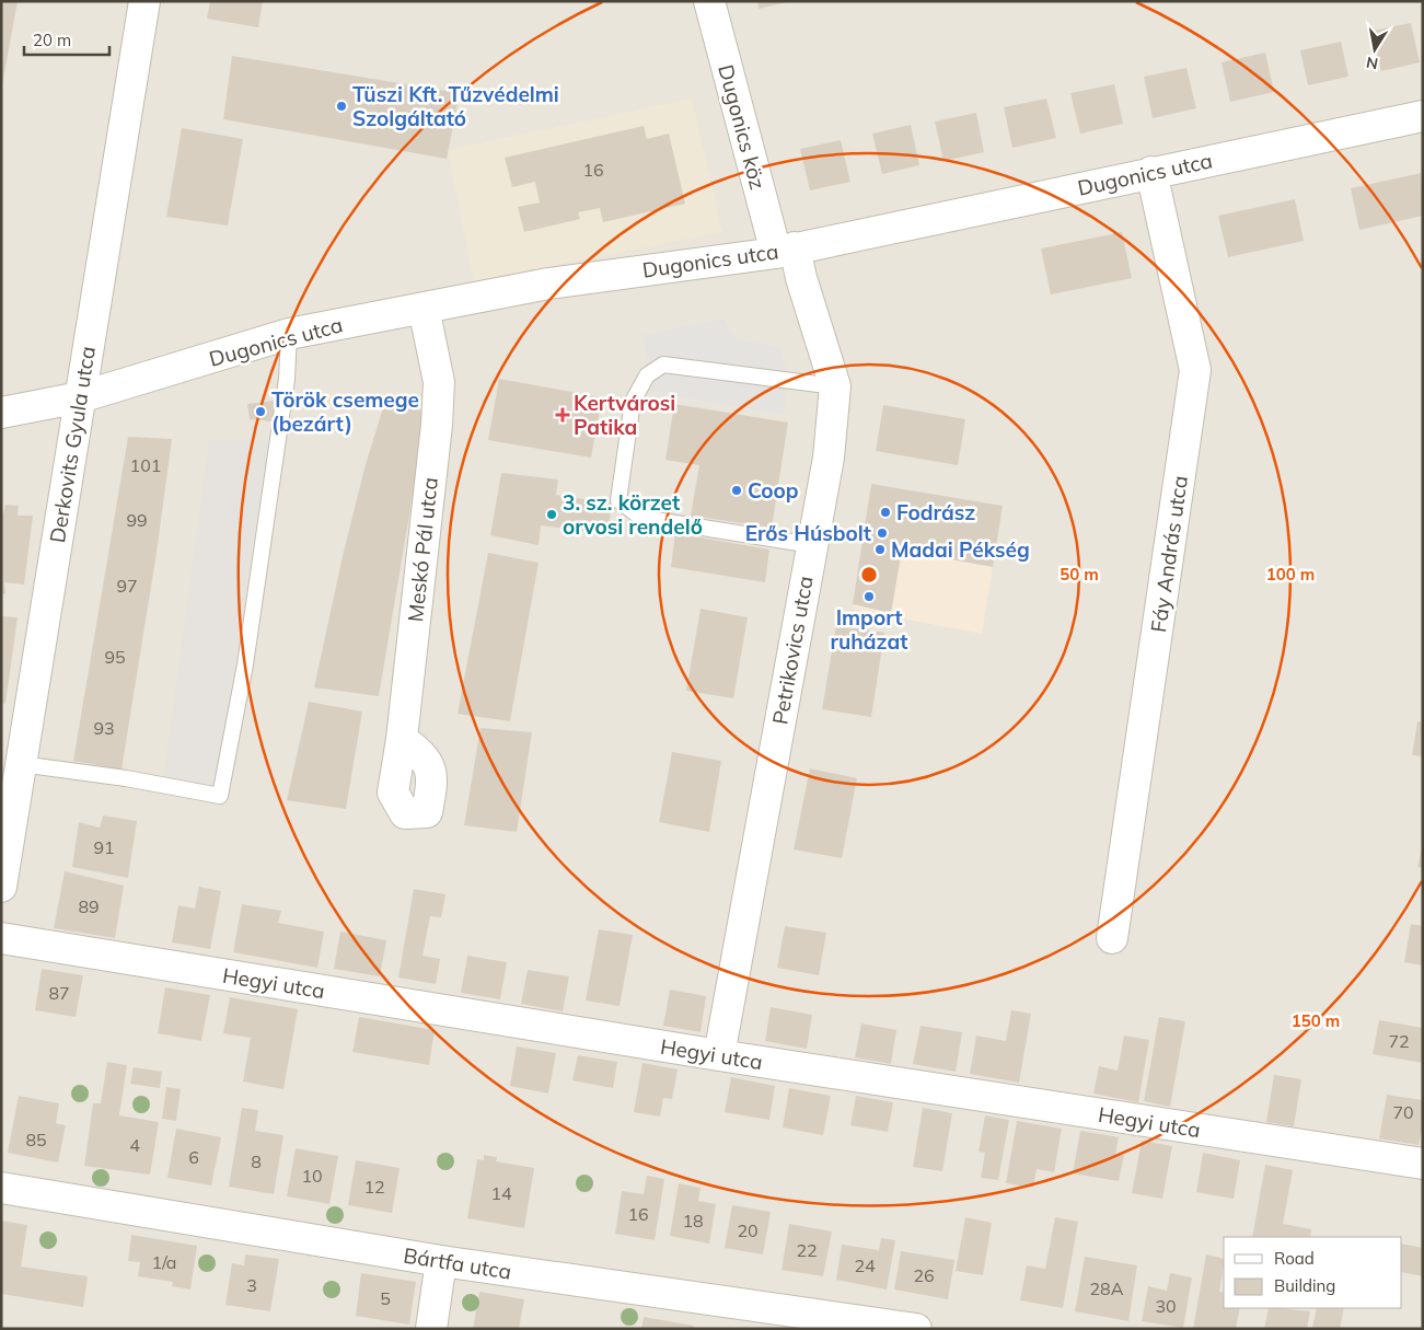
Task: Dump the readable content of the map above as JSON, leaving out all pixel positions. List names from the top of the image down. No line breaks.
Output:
{"streets":{"street":["Dugonics köz","Dugonics utca","Derkovits Gyula utca","Meskó Pál utca","Fáy András utca","Petrikovics utca","Hegyi utca","Bártfa utca"]},"crossings":[["Dugonics köz","Dugonics utca"],["Dugonics köz","Petrikovics utca"],["Dugonics utca","Derkovits Gyula utca"],["Dugonics utca","Meskó Pál utca"],["Dugonics utca","Fáy András utca"],["Dugonics utca","Petrikovics utca"],["Petrikovics utca","Hegyi utca"]],"places":{"other":["Tüszi Kft. Tűzvédelmi Szolgáltató","Török csemege (bezárt)","Coop","Fodrász","3. sz. körzet orvosi rendelő","Erős Húsbolt","Madai Pékség","Import ruházat"],"health":["Kertvárosi Patika"]},"house_numbers":["16","101","99","97","95","93","91","89","87","72","70","85","4","6","8","10","12","14","16","18","20","22","1/a","24","26","3","28A","5","30"],"legend":["Road","Building"],"scale_bar":"20 m","north":"bottom","rings":["50 m","100 m","150 m"]}
